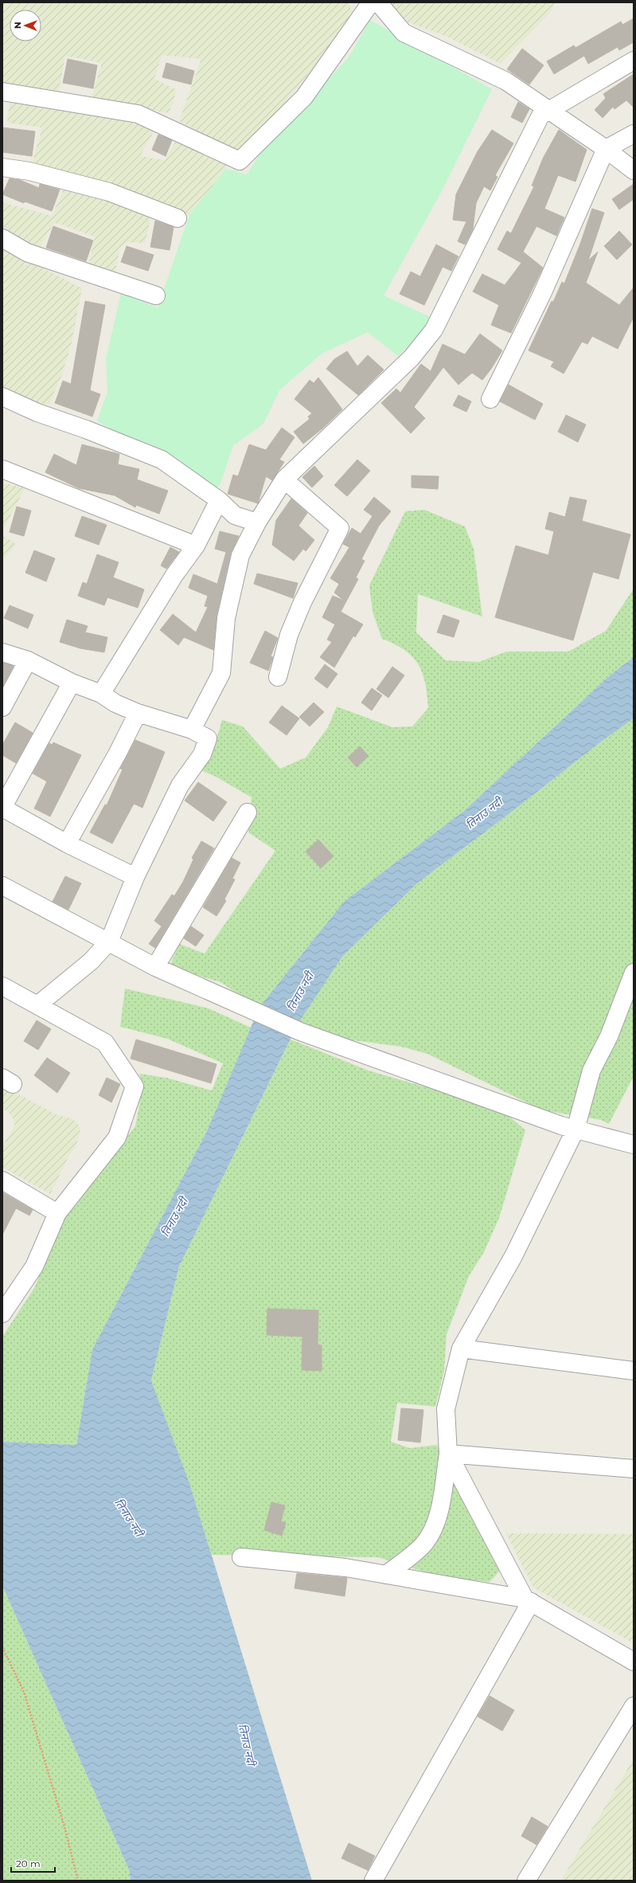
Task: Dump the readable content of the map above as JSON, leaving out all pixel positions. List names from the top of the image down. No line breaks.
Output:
{"water":["तिनाउ नदी"],"scale_bar":"20 m","north":"left"}
